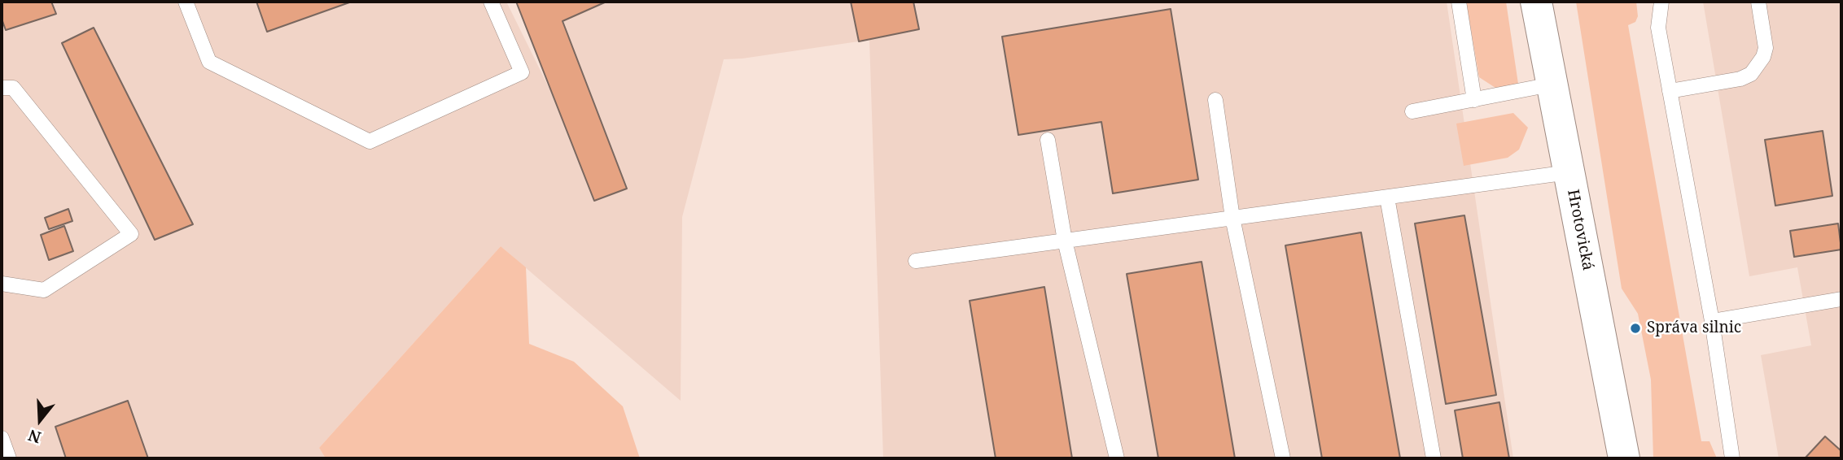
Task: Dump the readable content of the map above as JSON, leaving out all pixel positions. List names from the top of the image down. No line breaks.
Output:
{"streets":{"main road":["Hrotovická"]},"places":["Správa silnic"],"north":"bottom"}
